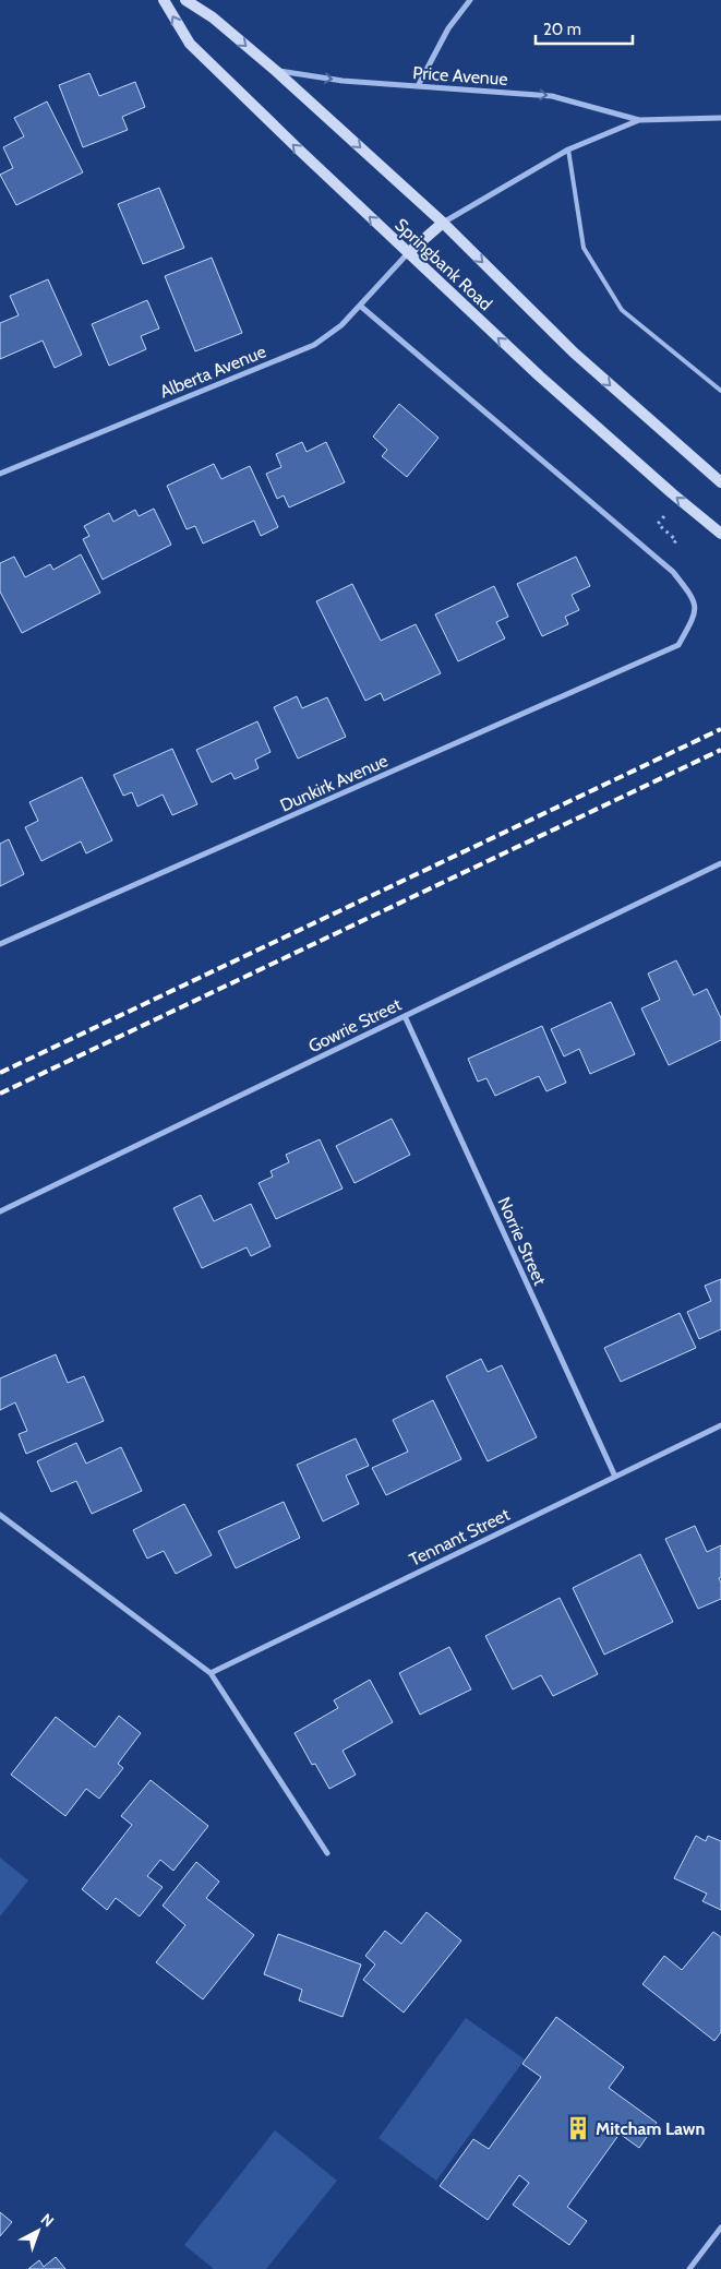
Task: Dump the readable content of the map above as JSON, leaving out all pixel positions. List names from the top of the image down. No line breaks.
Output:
{"streets":{"main road":["Springbank Road"],"street":["Price Avenue","Alberta Avenue","Dunkirk Avenue","Gowrie Street","Norrie Street","Tennant Street"]},"crossings":[["Price Avenue","Springbank Road"],["Springbank Road","Alberta Avenue"],["Gowrie Street","Norrie Street"],["Norrie Street","Tennant Street"]],"one_way":["Price Avenue"],"places":{"building":["Mitcham Lawn"]},"scale_bar":"20 m","north":"top right"}
